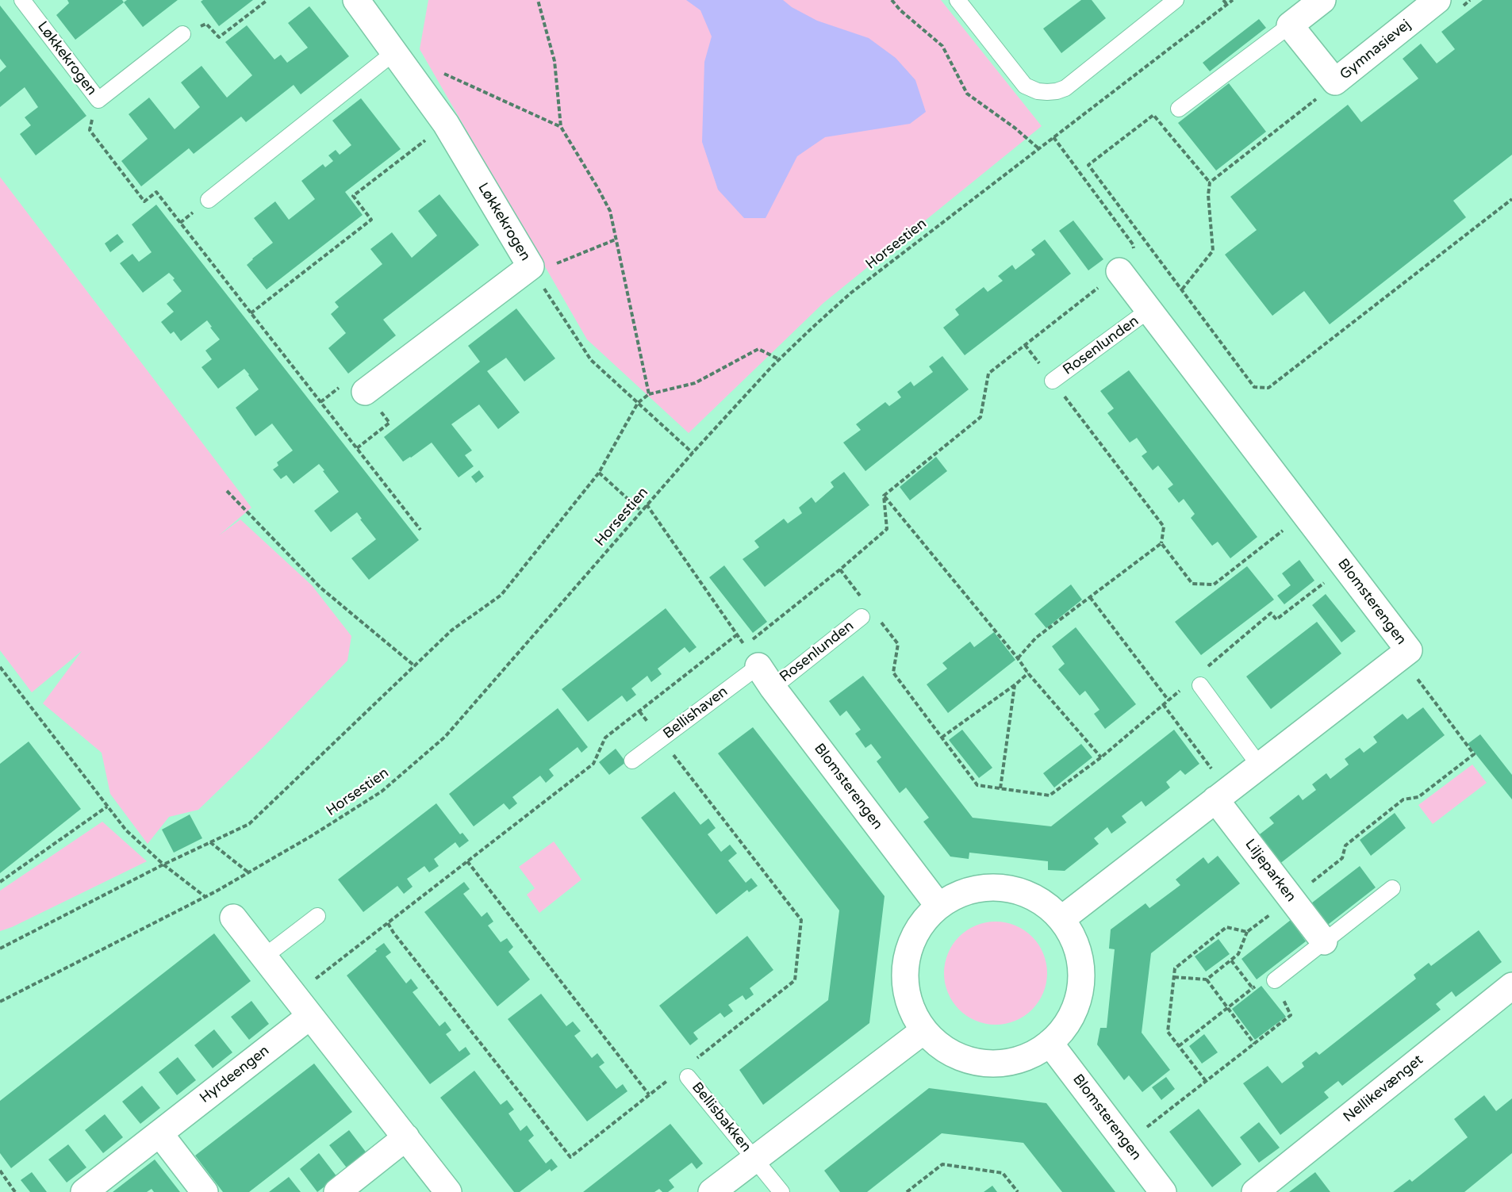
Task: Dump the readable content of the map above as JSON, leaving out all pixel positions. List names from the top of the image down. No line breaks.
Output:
{"streets":{"street":["Gymnasievej","Løkkekrogen","Blomsterengen","Liljeparken","Hyrdeengen","Nellikevænget"],"lane":["Rosenlunden","Bellishaven","Bellisbakken"],"path":["Horsestien"]},"crossings":[["Rosenlunden","Blomsterengen"],["Blomsterengen","Bellishaven"],["Blomsterengen","Liljeparken"]]}
